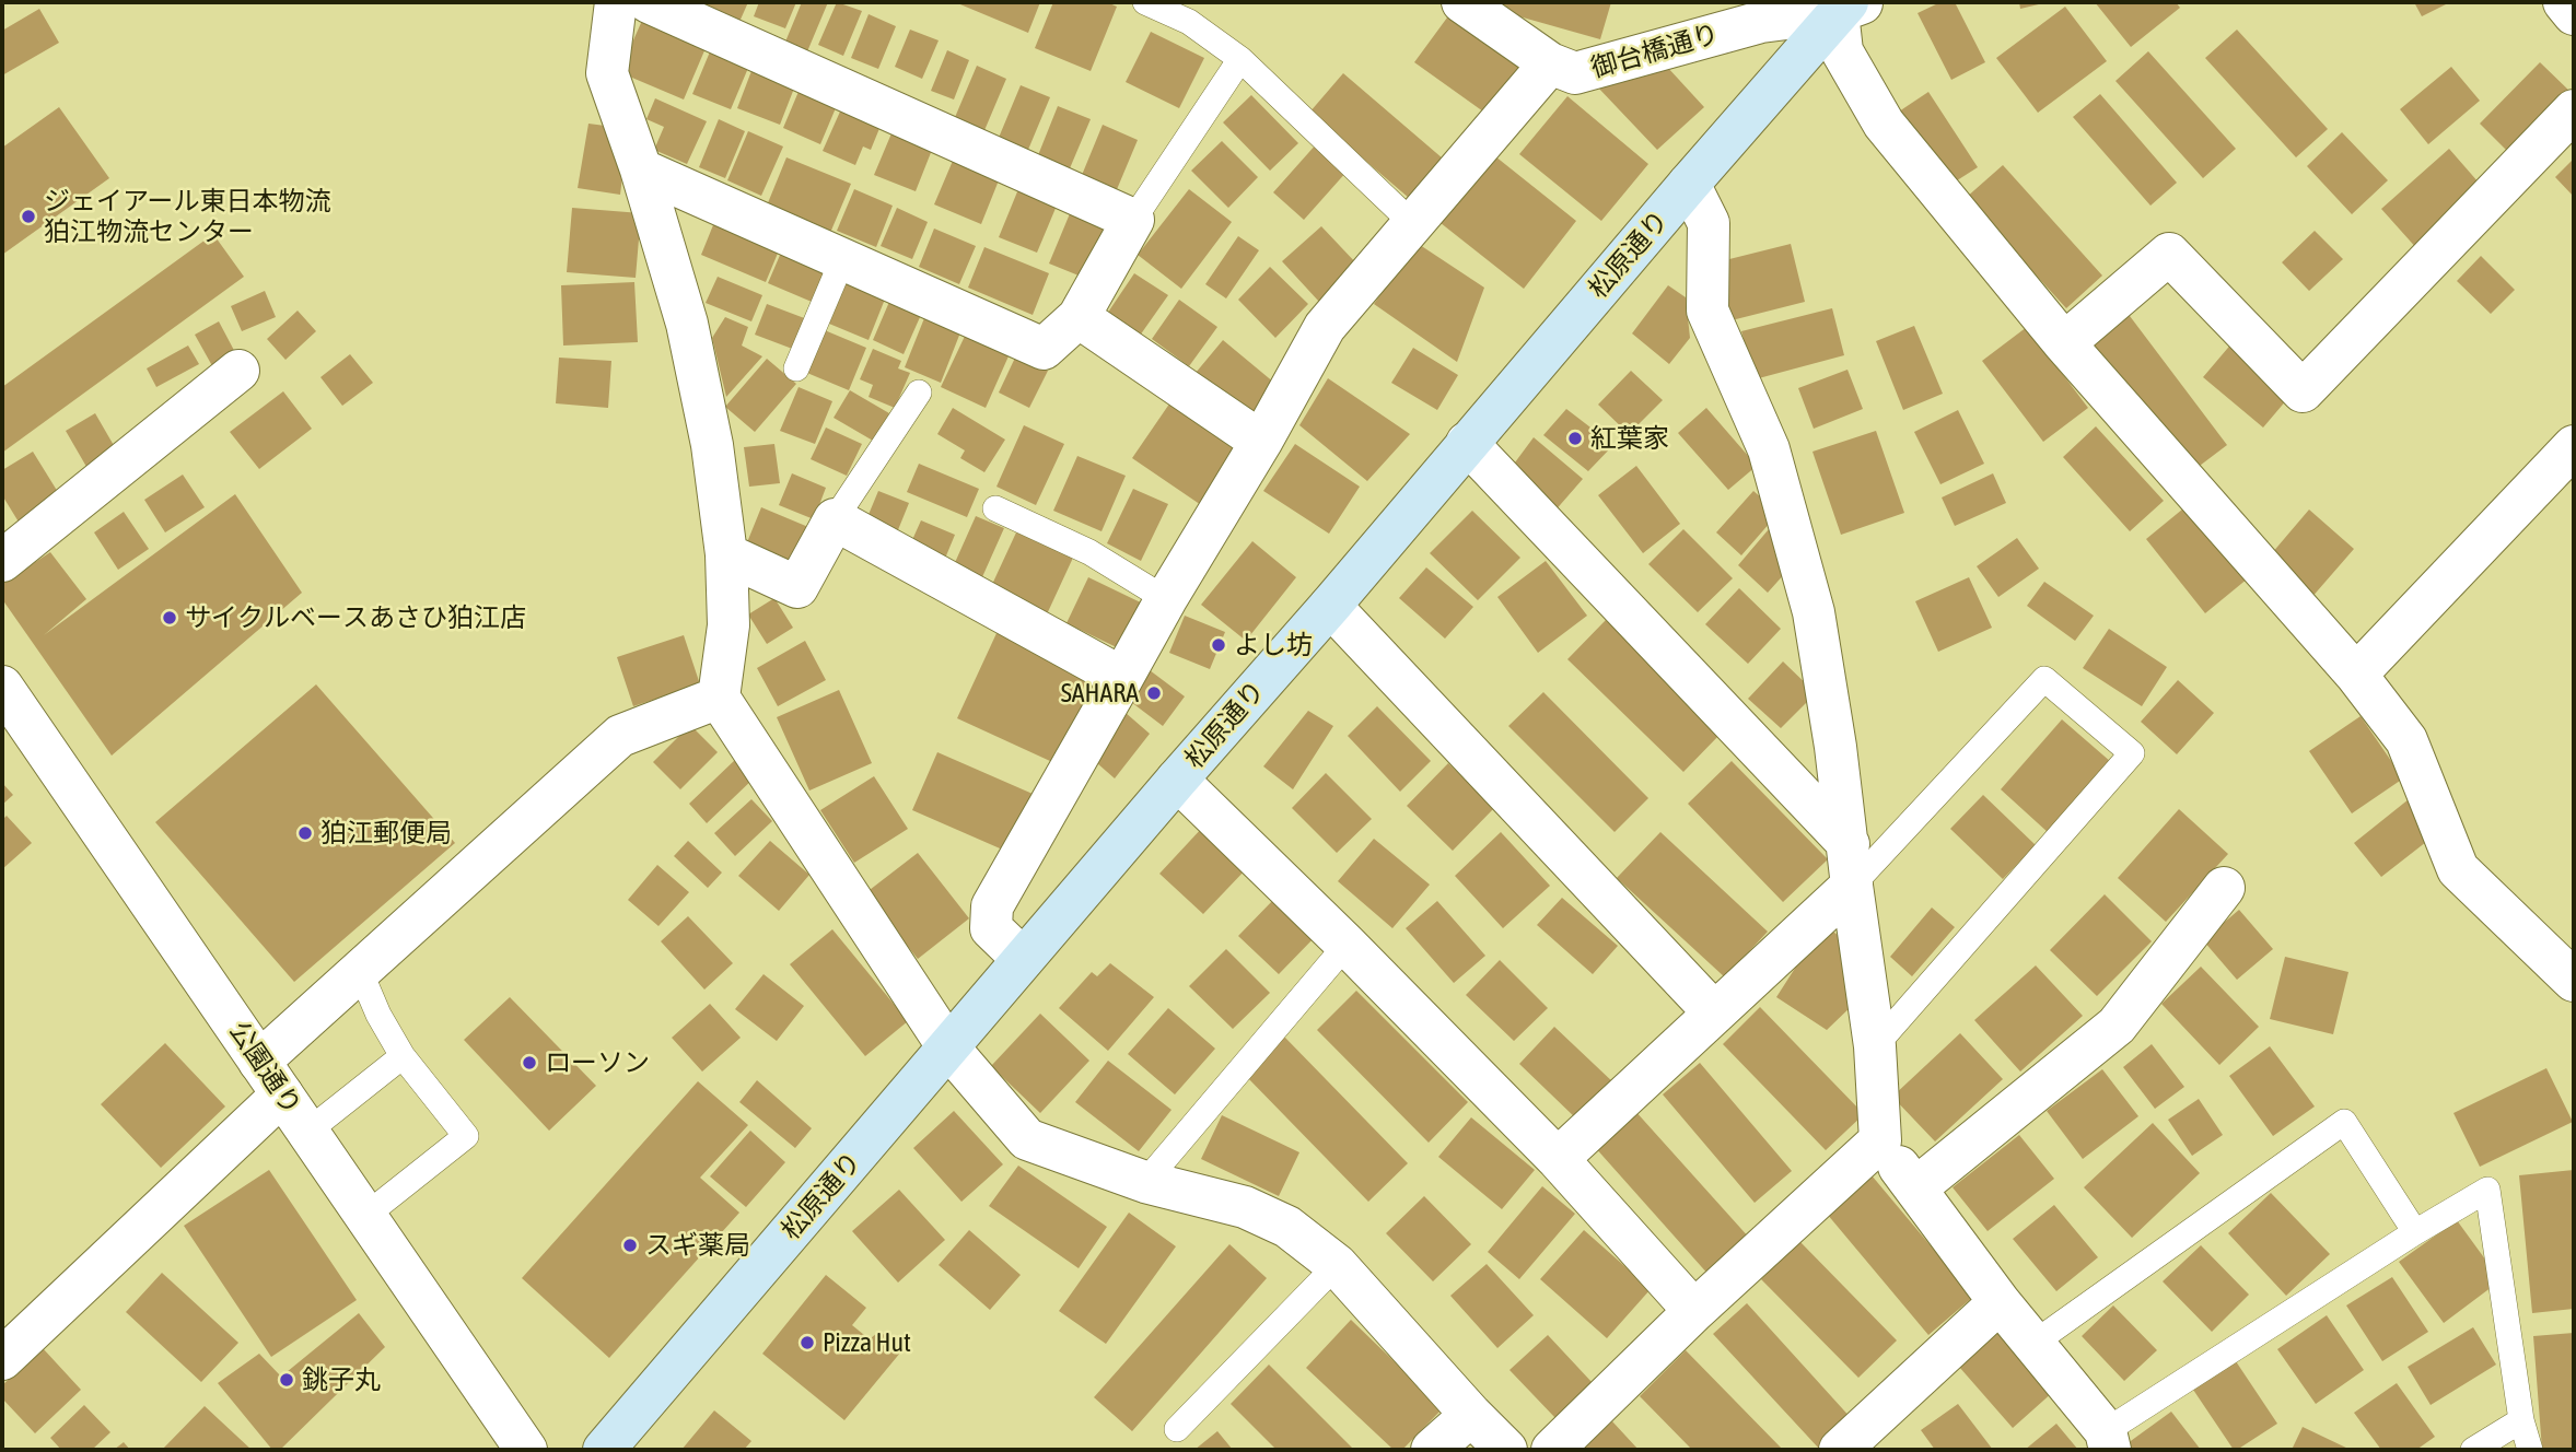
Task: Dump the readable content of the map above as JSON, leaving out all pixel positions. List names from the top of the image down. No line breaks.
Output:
{"streets":{"main road":["松原通り"],"street":["御台橋通り","公園通り"]},"crossings":[["御台橋通り","松原通り"]],"places":["ジェイアール東日本物流 狛江物流センター","紅葉家","サイクルベースあさひ狛江店","よし坊","SAHARA","狛江郵便局","ローソン","スギ薬局","Pizza Hut","銚子丸"]}
